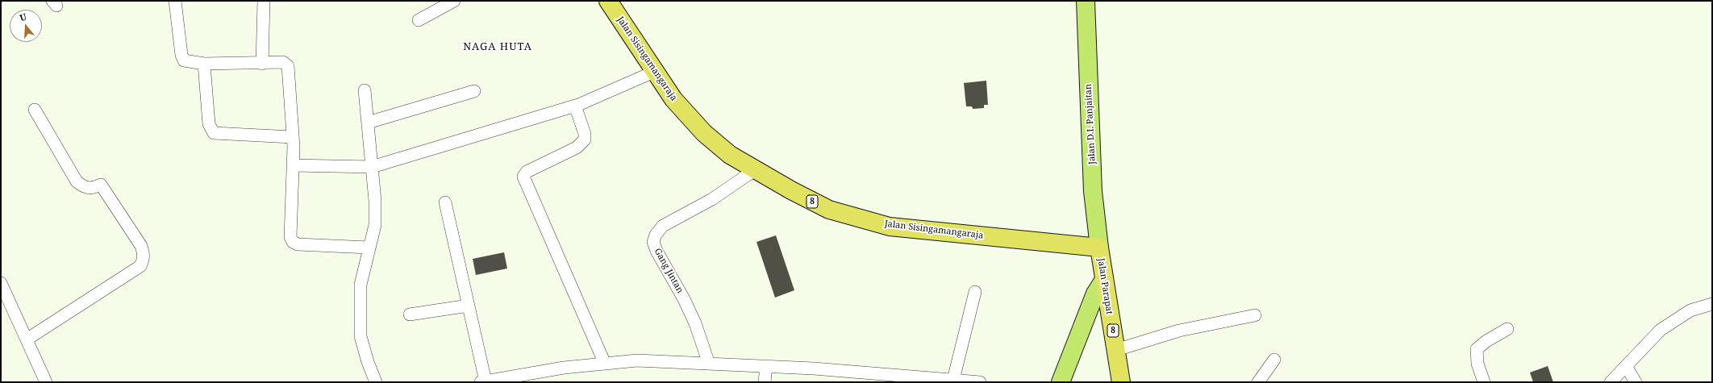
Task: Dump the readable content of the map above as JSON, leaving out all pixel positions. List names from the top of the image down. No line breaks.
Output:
{"streets":{"highway":["Jalan Sisingamangaraja","8","Jalan Parapat"],"main road":["Jalan D.I. Panjaitan"],"street":["Gang Jintan"]},"crossings":[["Jalan Sisingamangaraja","Jalan D.I. Panjaitan"],["Jalan Sisingamangaraja","Gang Jintan"],["Jalan Sisingamangaraja","Jalan Parapat"],["Jalan D.I. Panjaitan","Jalan Parapat"]],"districts":["NAGA HUTA"],"north":"top"}
